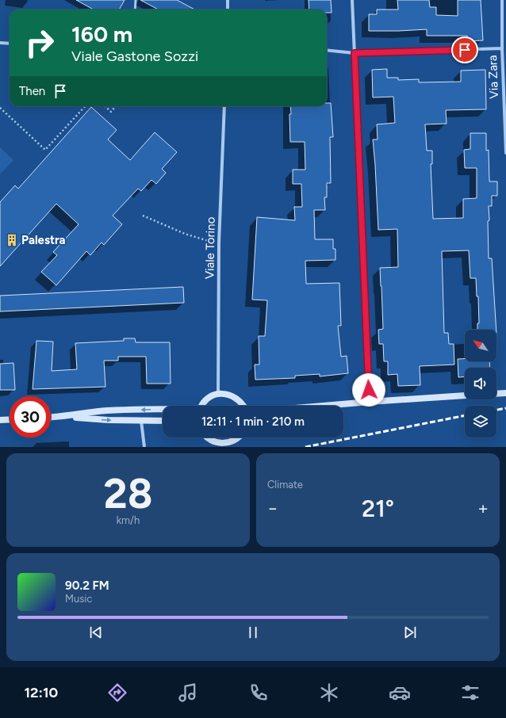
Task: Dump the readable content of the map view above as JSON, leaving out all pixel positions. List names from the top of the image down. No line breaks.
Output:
{"streets":{"street":["Via Zara","Viale Torino"]},"places":{"building":["Palestra"]},"north":"top left","page":{"turn":["160 m","Viale Gastone Sozzi"],"then":"Then","limit":"30","trip":"12:11 · 1 min · 210 m","tile":[["28","km/h"],"Climate"],"heat":["−","21°","+"],"song":["90.2 FM","Music"],"tabs":"12:10"}}
